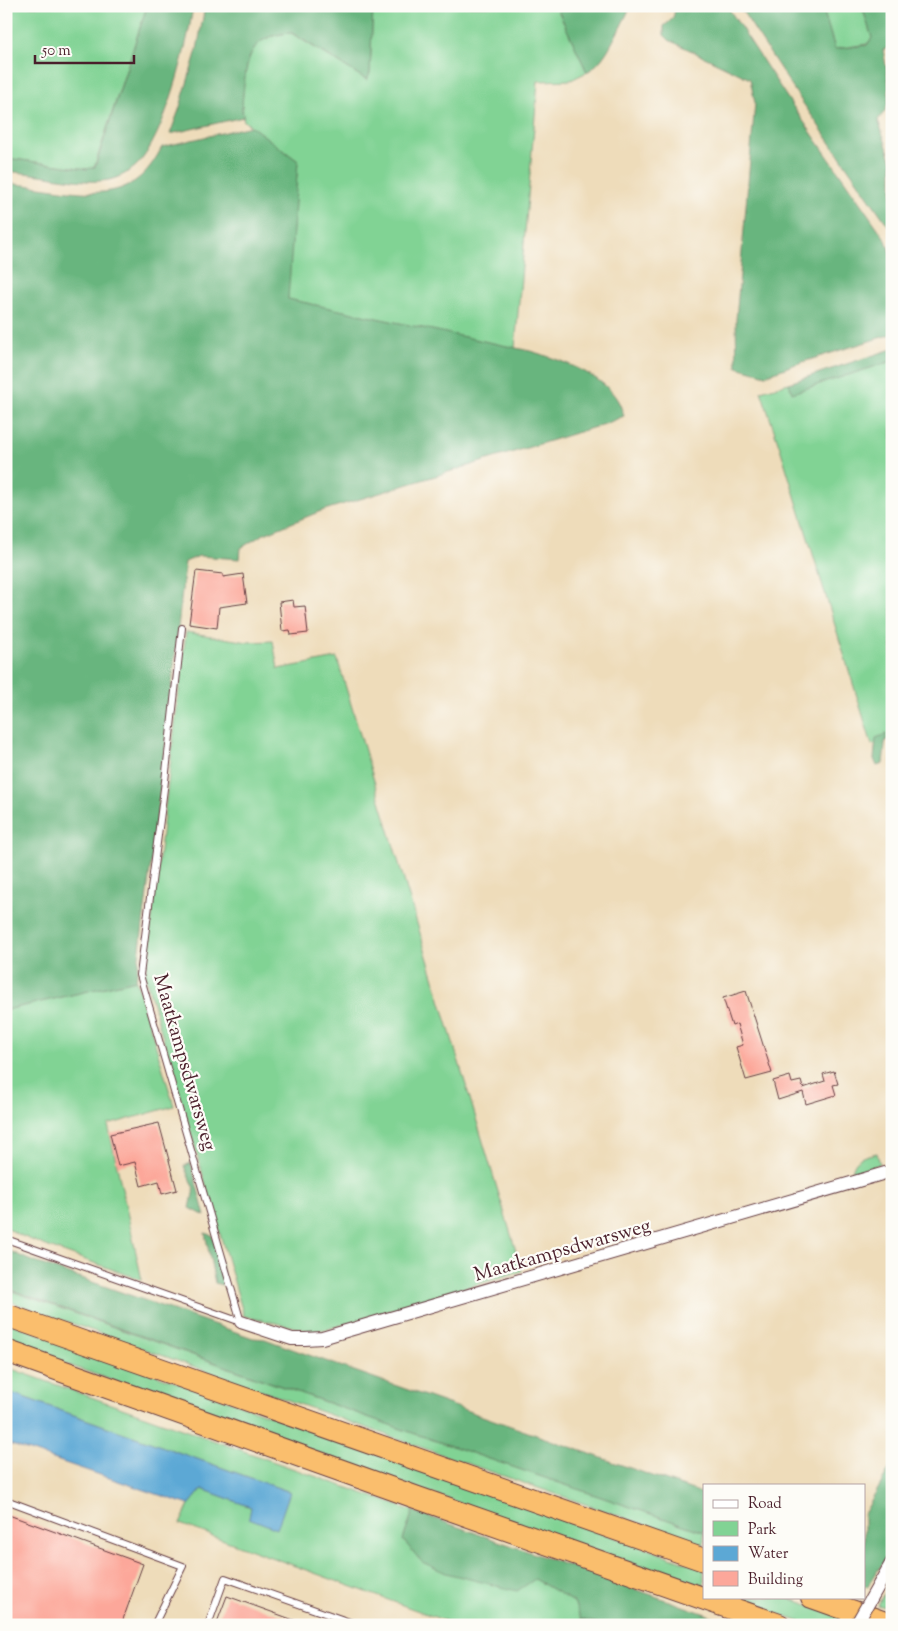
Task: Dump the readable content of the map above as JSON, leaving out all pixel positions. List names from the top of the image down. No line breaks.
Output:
{"streets":{"street":["Maatkampsdwarsweg"]},"legend":["Road","Park","Water","Building"],"scale_bar":"50 m"}
